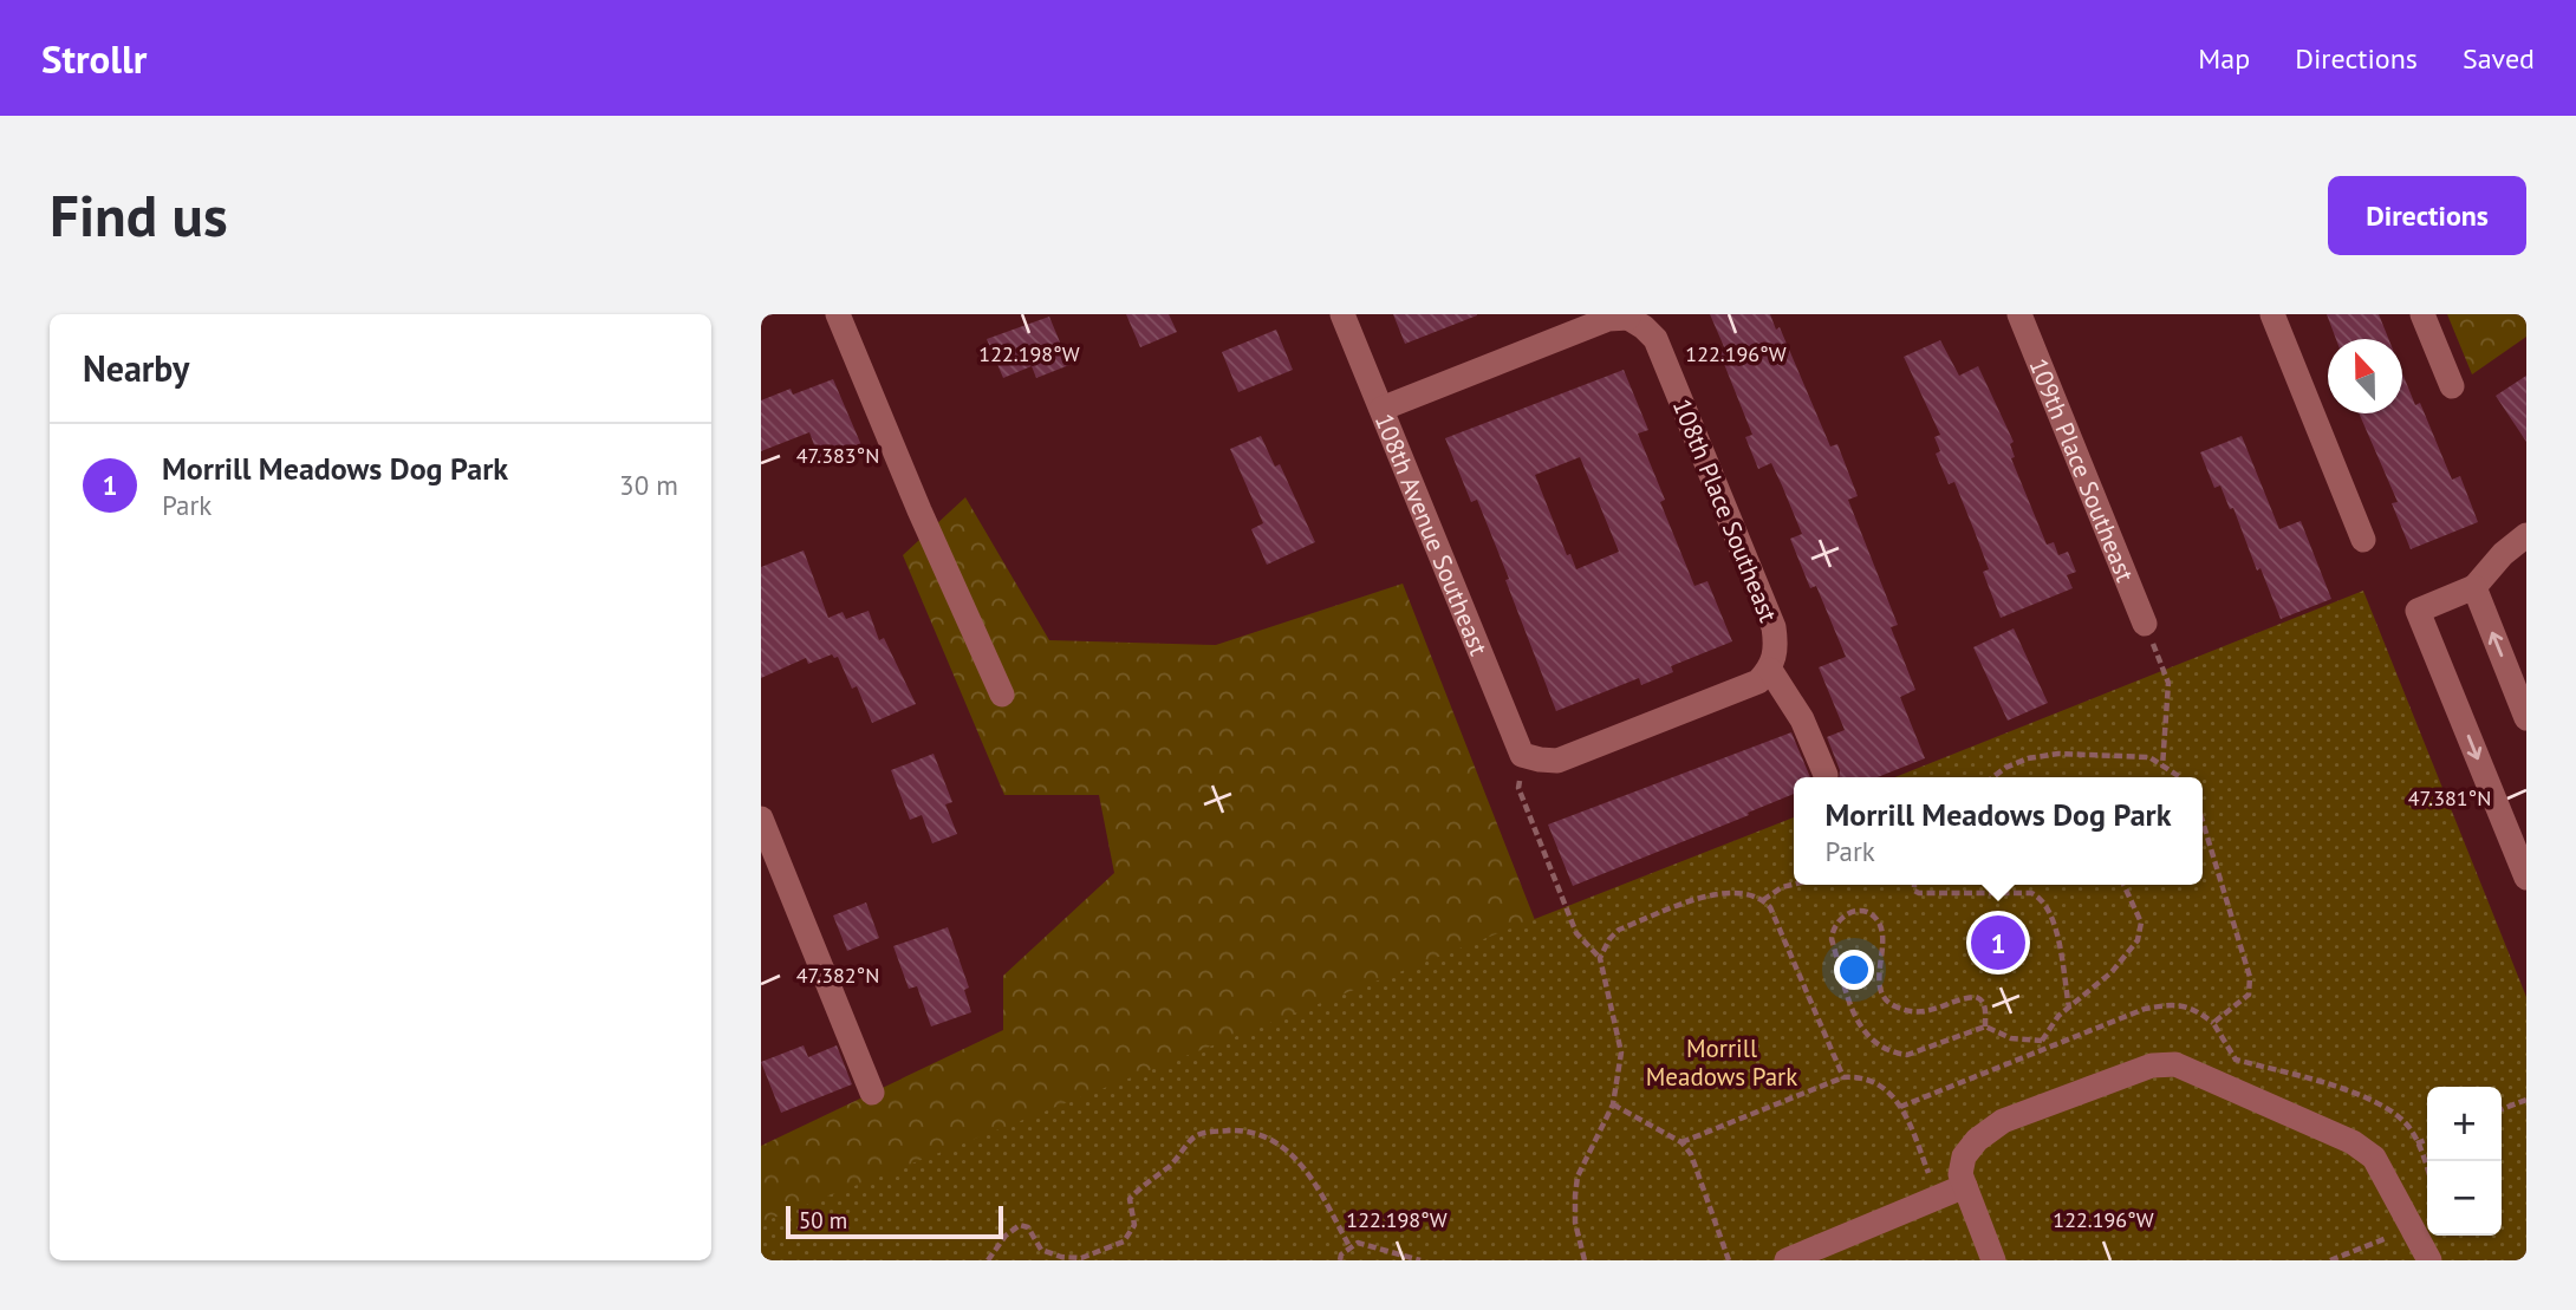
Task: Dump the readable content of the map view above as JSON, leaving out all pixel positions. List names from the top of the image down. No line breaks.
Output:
{"streets":{"street":["109th Place Southeast","108th Place Southeast","108th Avenue Southeast"]},"parks":["Morrill Meadows Park"],"scale_bar":"50 m","north":"top","page":{"header":"Strollr","nav":["Map","Directions","Saved"],"buttons":"Directions","title":"Find us","heading":"Nearby","list":[{"mark":"1","name":"Morrill Meadows Dog Park","note":"Park","value":"30 m"}],"popup":["Morrill Meadows Dog Park","Park"],"pins":"1","map_buttons":["+","−"],"scale":"50 m"},"coordinates":["122.198°W","122.196°W","47.383°N","47.381°N","47.382°N"]}
